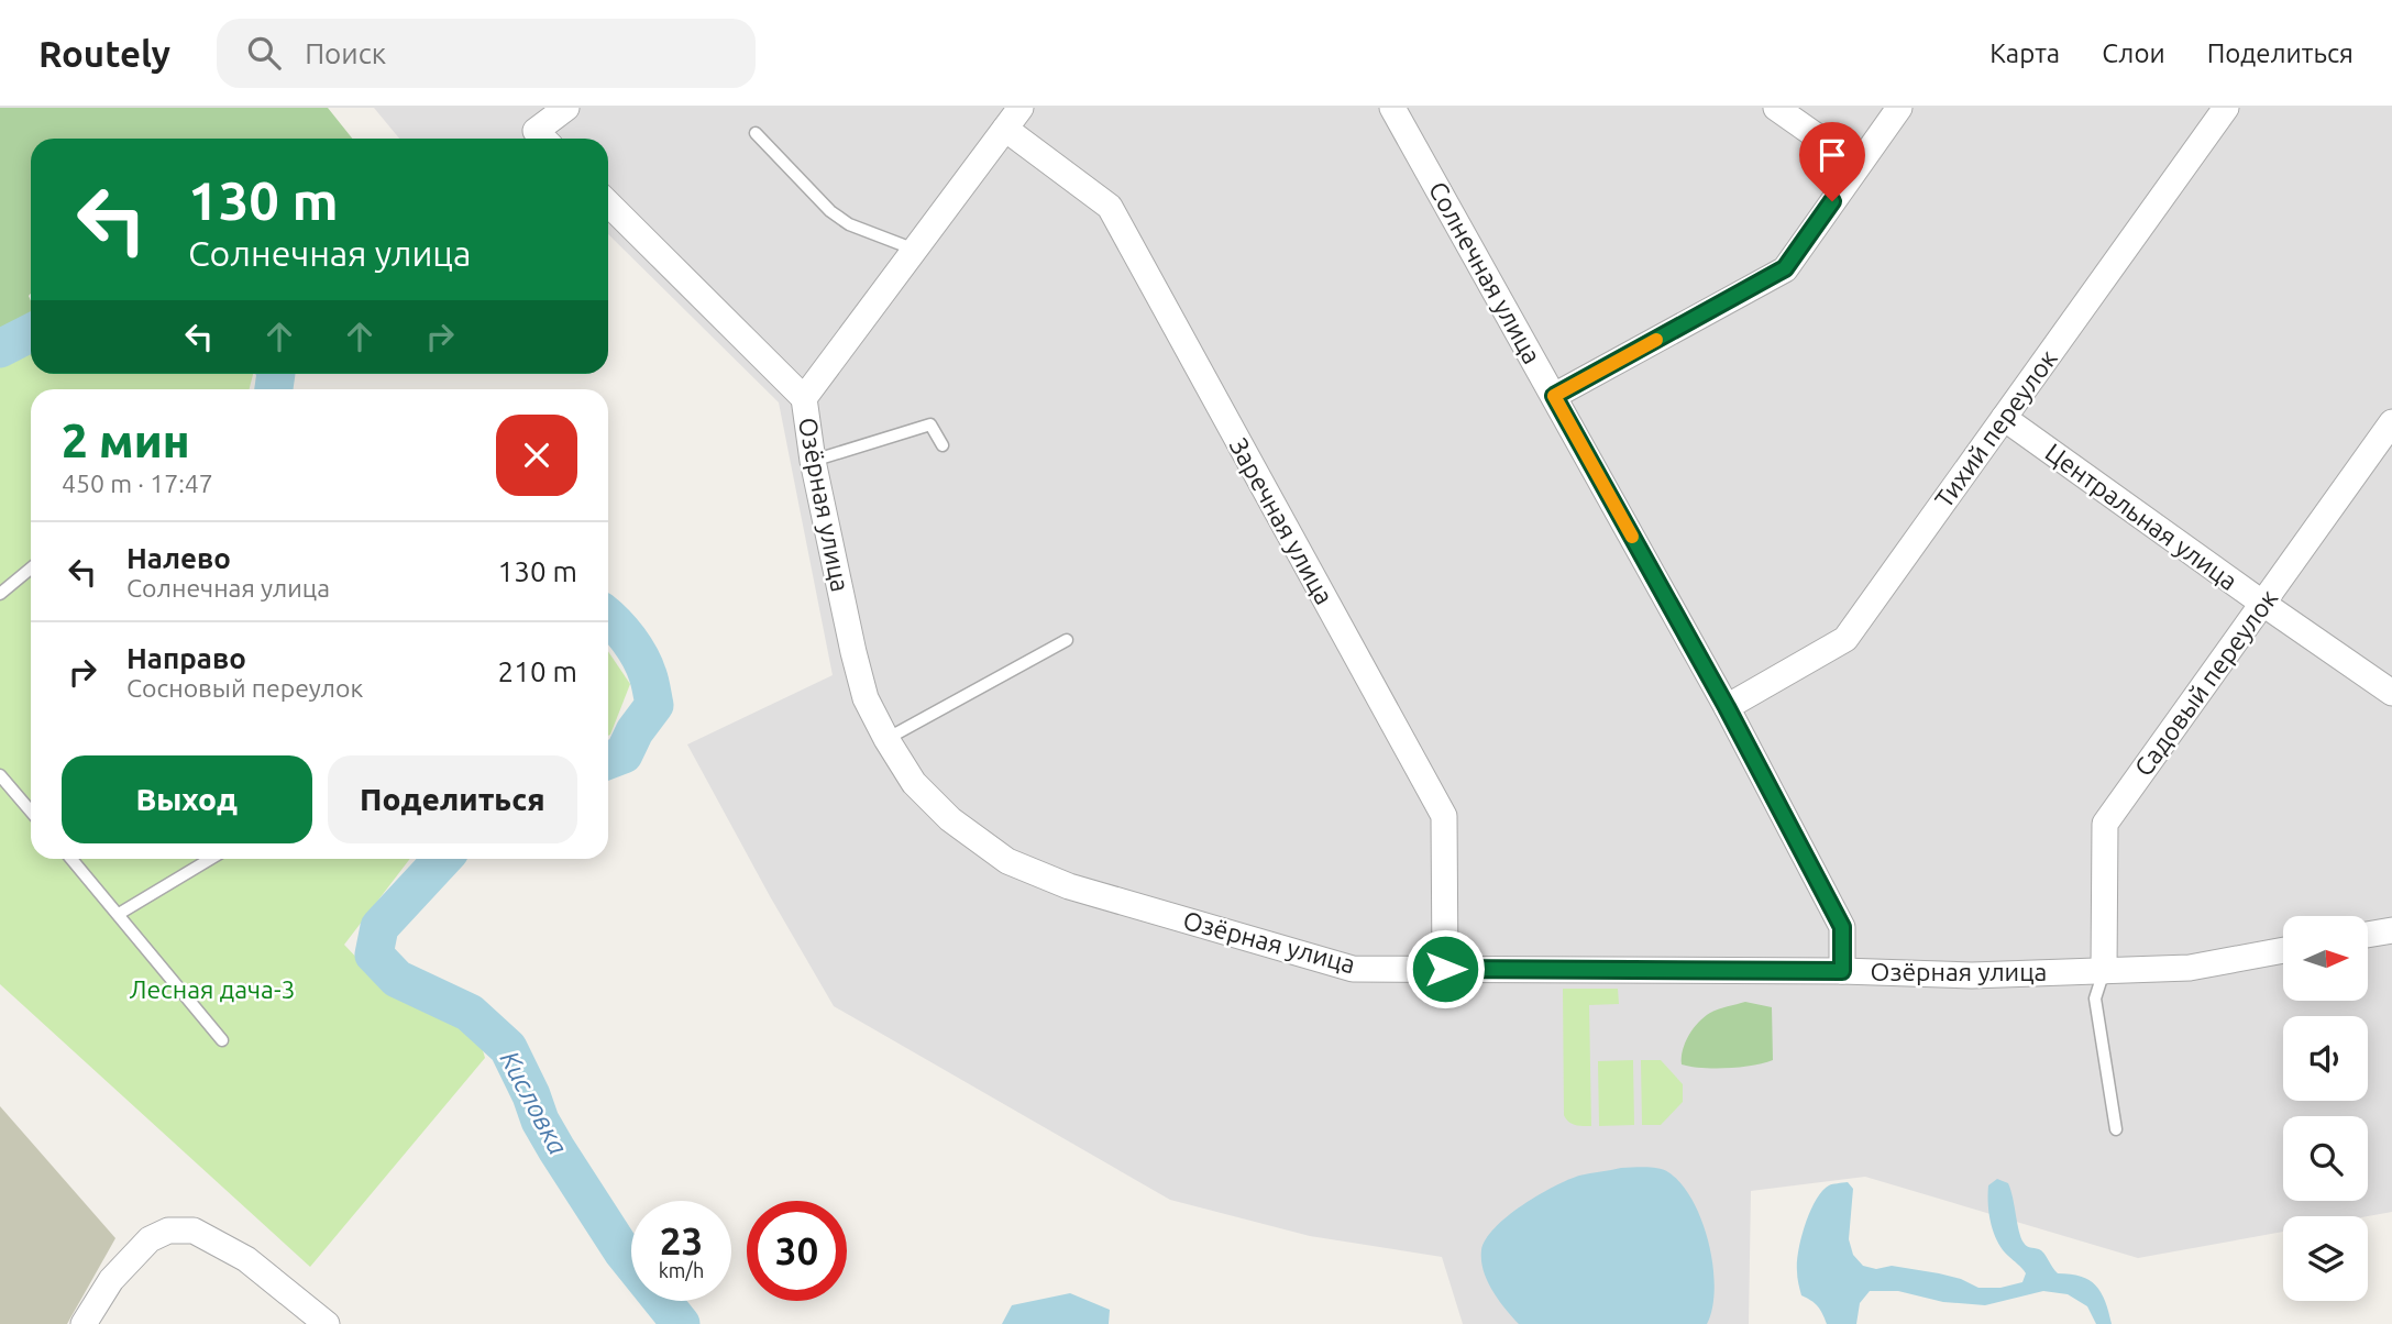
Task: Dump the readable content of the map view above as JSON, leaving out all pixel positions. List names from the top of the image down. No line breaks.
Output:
{"streets":{"street":["Солнечная улица","Тихий переулок","Озёрная улица","Центральная улица","Заречная улица","Садовый переулок"]},"crossings":[["Солнечная улица","Тихий переулок"],["Солнечная улица","Озёрная улица"],["Тихий переулок","Центральная улица"],["Озёрная улица","Заречная улица"],["Озёрная улица","Садовый переулок"],["Центральная улица","Садовый переулок"]],"water":["Кисловка"],"parks":["Лесная дача-3"],"north":"right","page":{"header":"Routely","search":"Поиск","nav":["Карта","Слои","Поделиться"],"turn":["130 m","Солнечная улица"],"heading":["2 мин","450 m · 17:47"],"list":[{"name":"Налево","note":"Солнечная улица","value":"130 m"},{"name":"Направо","note":"Сосновый переулок","value":"210 m"}],"buttons":["Выход","Поделиться"],"speed":"23 km/h","limit":"30"}}
